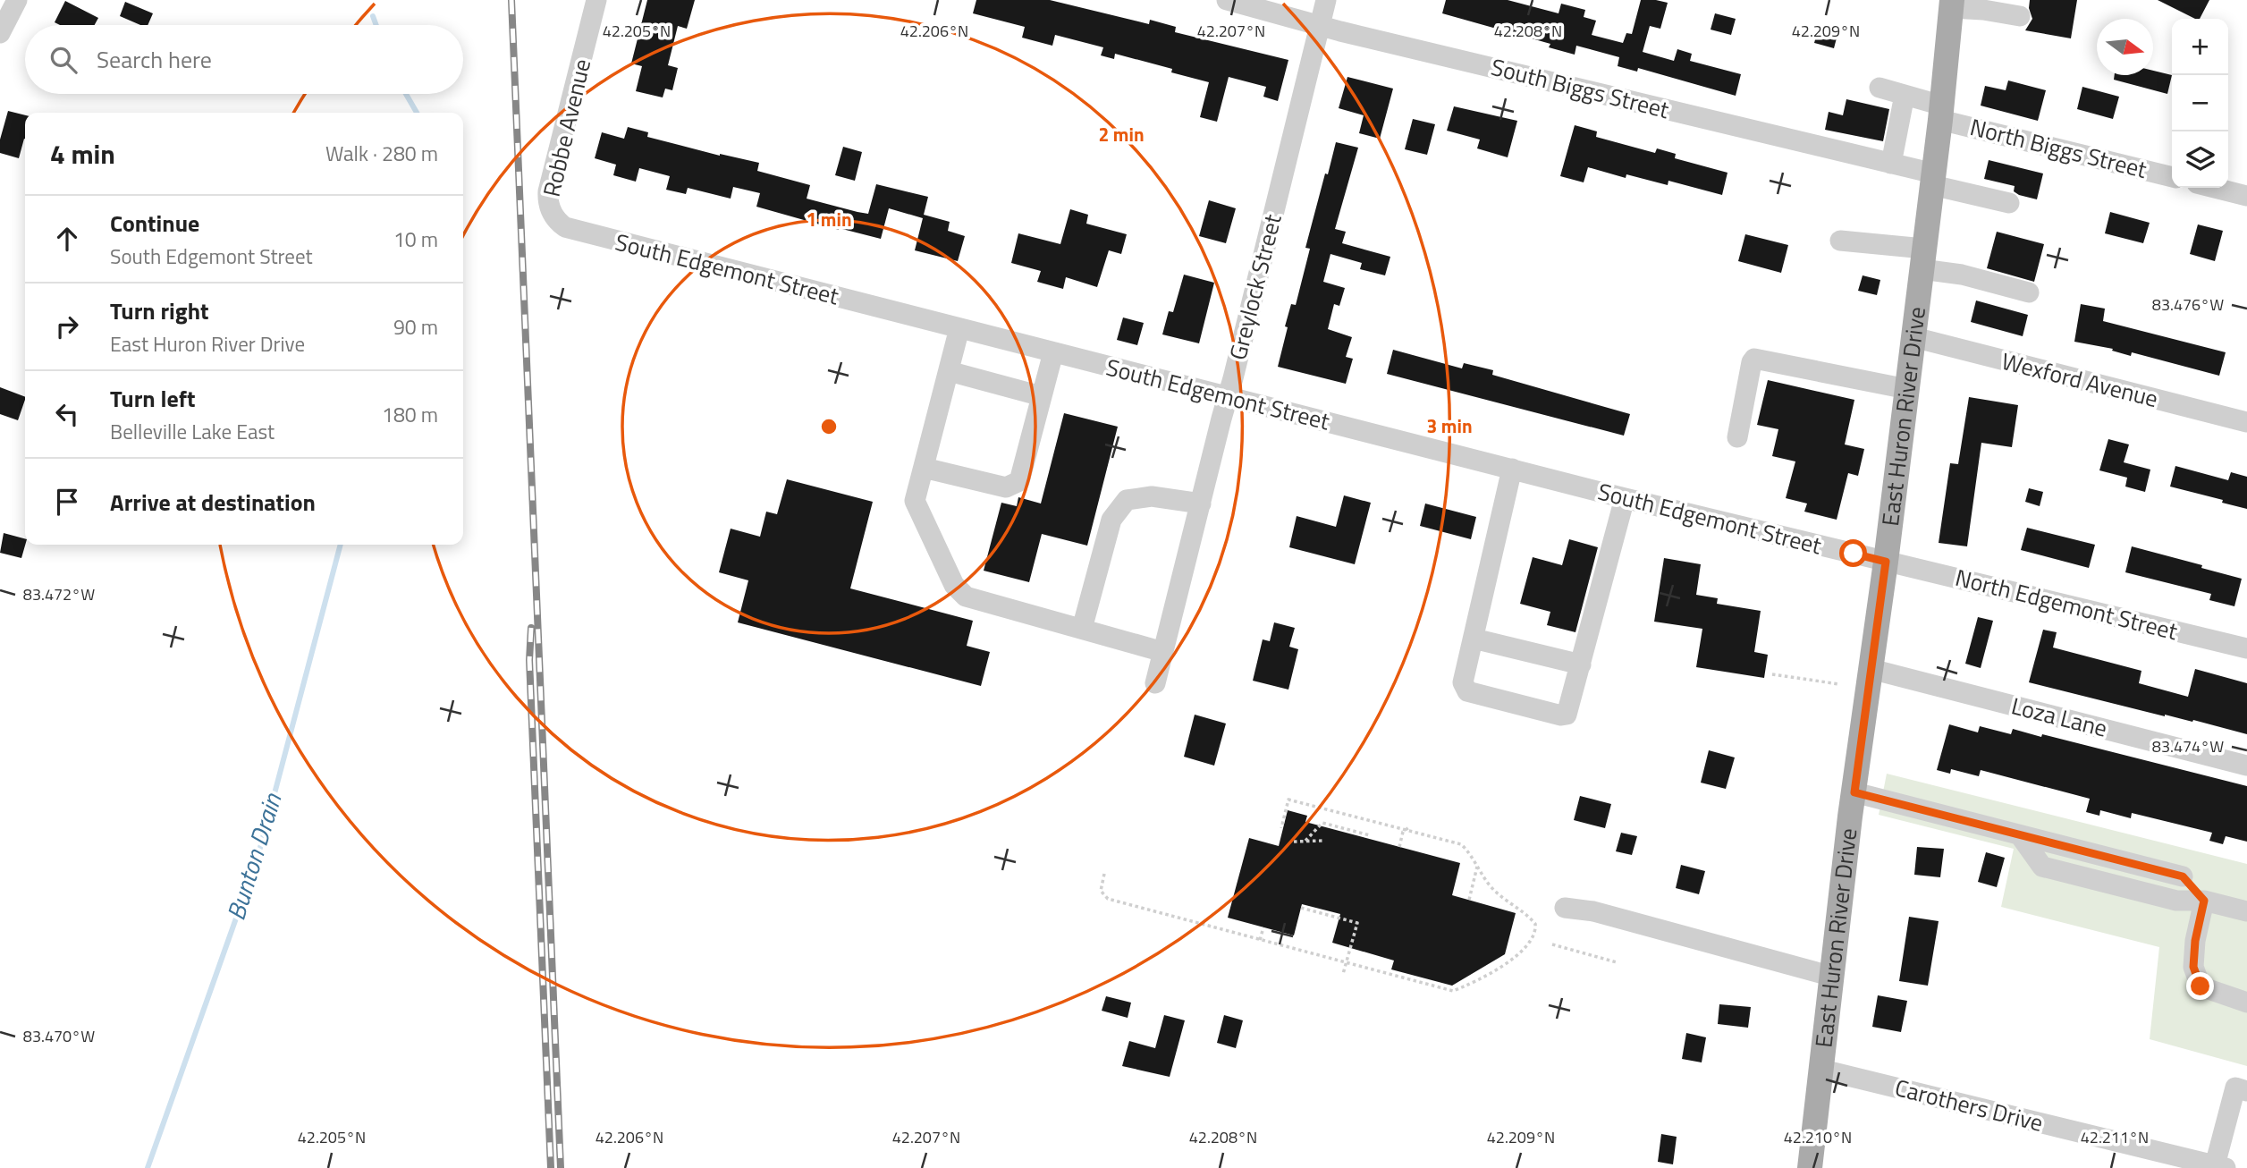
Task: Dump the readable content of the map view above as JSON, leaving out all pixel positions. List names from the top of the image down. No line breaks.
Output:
{"streets":{"main road":["East Huron River Drive"],"street":["South Biggs Street","Robbe Avenue","North Biggs Street","South Edgemont Street","Greylock Street","Wexford Avenue","North Edgemont Street","Loza Lane","Carothers Drive"]},"crossings":[["South Biggs Street","Greylock Street"],["South Biggs Street","East Huron River Drive"],["Robbe Avenue","South Edgemont Street"],["North Biggs Street","East Huron River Drive"],["South Edgemont Street","Greylock Street"],["South Edgemont Street","East Huron River Drive"],["South Edgemont Street","North Edgemont Street"],["Wexford Avenue","East Huron River Drive"],["East Huron River Drive","North Edgemont Street"],["East Huron River Drive","Loza Lane"],["East Huron River Drive","Carothers Drive"]],"water":["Bunton Drain"],"north":"right","page":{"map_buttons":["+","−"],"search":"Search here","heading":["4 min","Walk · 280 m"],"list":[["Continue","South Edgemont Street","10 m"],["Turn right","East Huron River Drive","90 m"],["Turn left","Belleville Lake East","180 m"],"Arrive at destination"]},"coordinates":["42.205°N","42.206°N","42.207°N","42.208°N","42.209°N","83.476°W","83.472°W","83.474°W","83.470°W","42.210°N","42.211°N"],"rings":["2 min","1 min","3 min"]}
